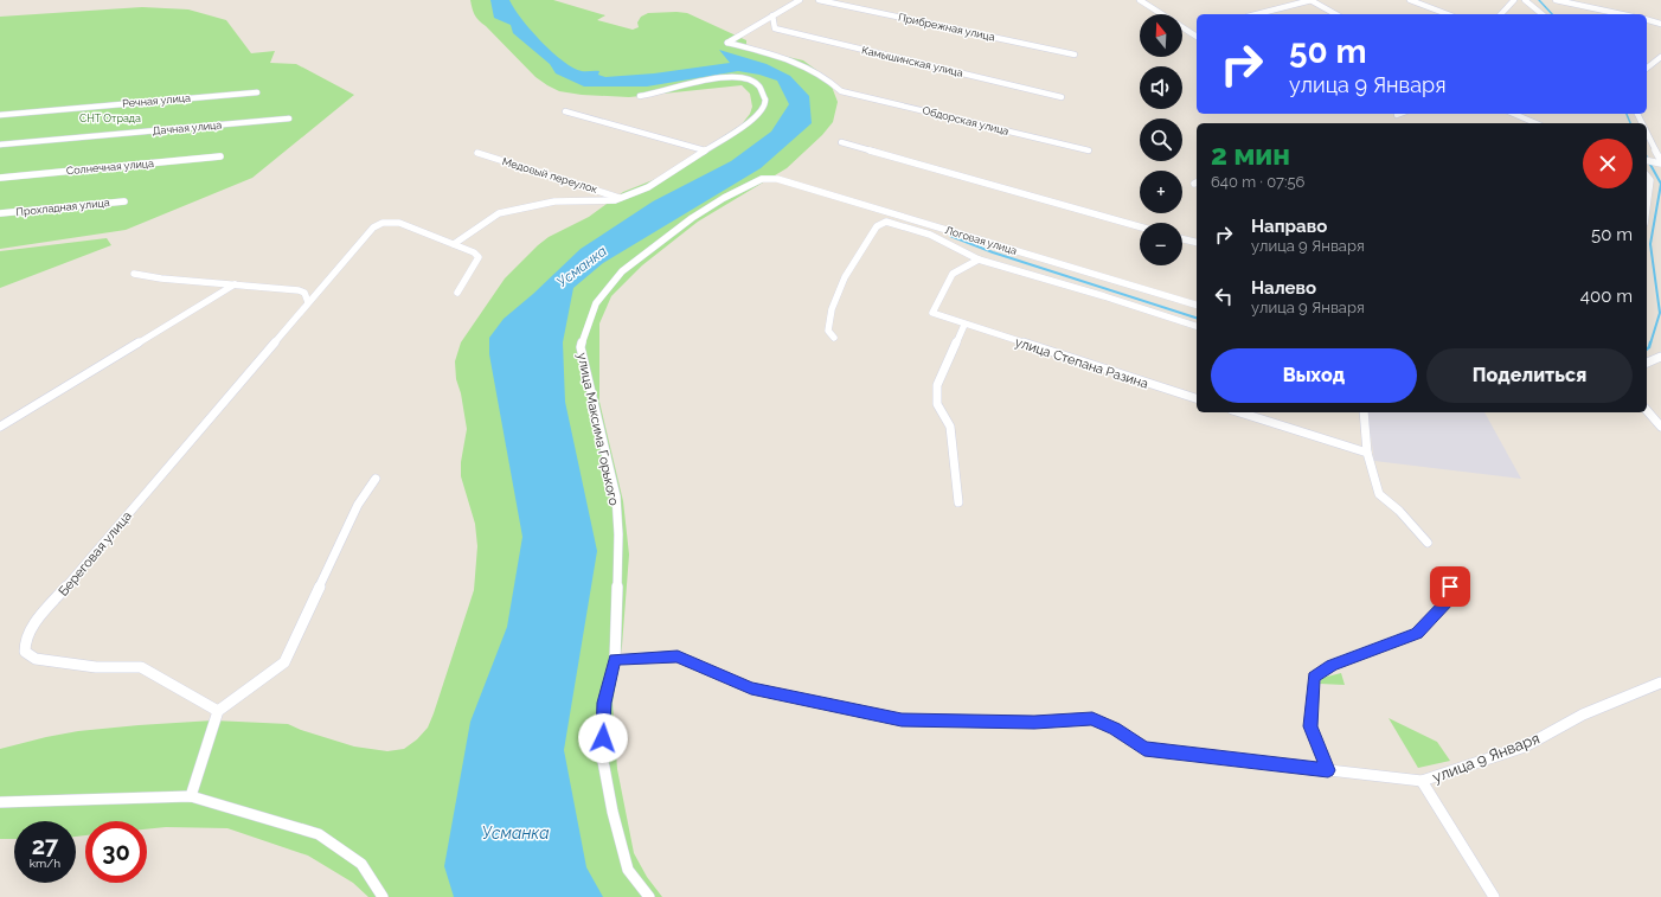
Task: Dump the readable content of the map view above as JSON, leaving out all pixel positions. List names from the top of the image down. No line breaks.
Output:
{"streets":{"street":["Прибрежная улица","Камышинская улица","Речная улица","Обдорская улица","Дачная улица","Солнечная улица","Медовый переулок","Прохладная улица","Логовая улица","улица Степана Разина","улица Максима Горького","Береговая улица","улица 9 Января"]},"crossings":[["Камышинская улица","Обдорская улица"],["Логовая улица","улица Максима Горького"],["улица Максима Горького","улица 9 Января"]],"water":["Усманка"],"parks":["СНТ Отрада"],"north":"top","page":{"map_buttons":["+","−"],"turn":["50 m","улица 9 Января"],"heading":["2 мин","640 m · 07:56"],"list":[{"name":"Направо","note":"улица 9 Января","value":"50 m"},{"name":"Налево","note":"улица 9 Января","value":"400 m"}],"buttons":["Выход","Поделиться"],"speed":"27 km/h","limit":"30"}}
